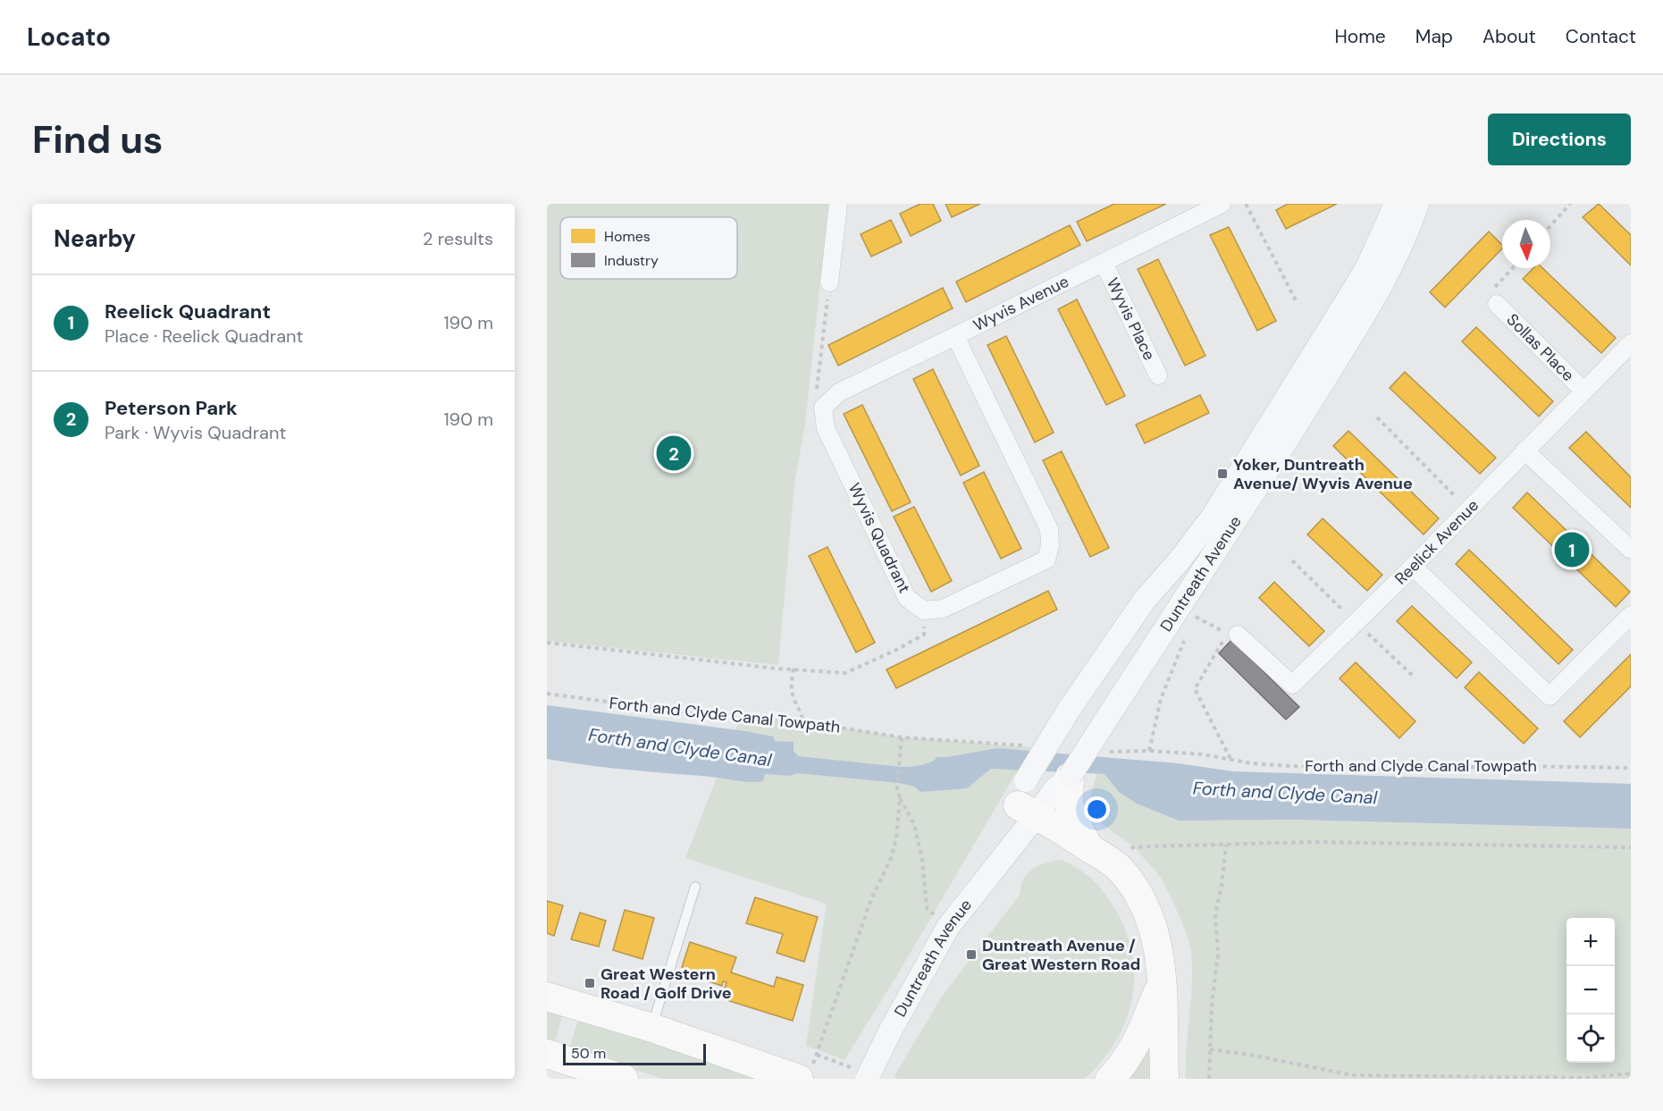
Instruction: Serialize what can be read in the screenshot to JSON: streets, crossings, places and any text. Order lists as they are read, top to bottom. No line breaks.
{"streets":{"street":["Wyvis Avenue","Wyvis Place","Sollas Place","Wyvis Quadrant","Reelick Avenue","Duntreath Avenue"],"path":["Forth and Clyde Canal Towpath"]},"crossings":[["Wyvis Avenue","Wyvis Place"],["Wyvis Avenue","Wyvis Quadrant"],["Sollas Place","Reelick Avenue"]],"water":["Forth and Clyde Canal"],"places":{"transit":["Yoker, Duntreath Avenue/ Wyvis Avenue","Duntreath Avenue / Great Western Road","Great Western Road / Golf Drive"]},"legend":["Homes","Industry"],"scale_bar":"50 m","north":"bottom","page":{"header":"Locato","nav":["Home","Map","About","Contact"],"buttons":"Directions","title":"Find us","heading":["Nearby","2 results"],"list":[{"mark":"1","name":"Reelick Quadrant","note":"Place · Reelick Quadrant","value":"190 m"},{"mark":"2","name":"Peterson Park","note":"Park · Wyvis Quadrant","value":"190 m"}],"pins":["2","1"],"map_buttons":["+","−"],"scale":"50 m"}}
